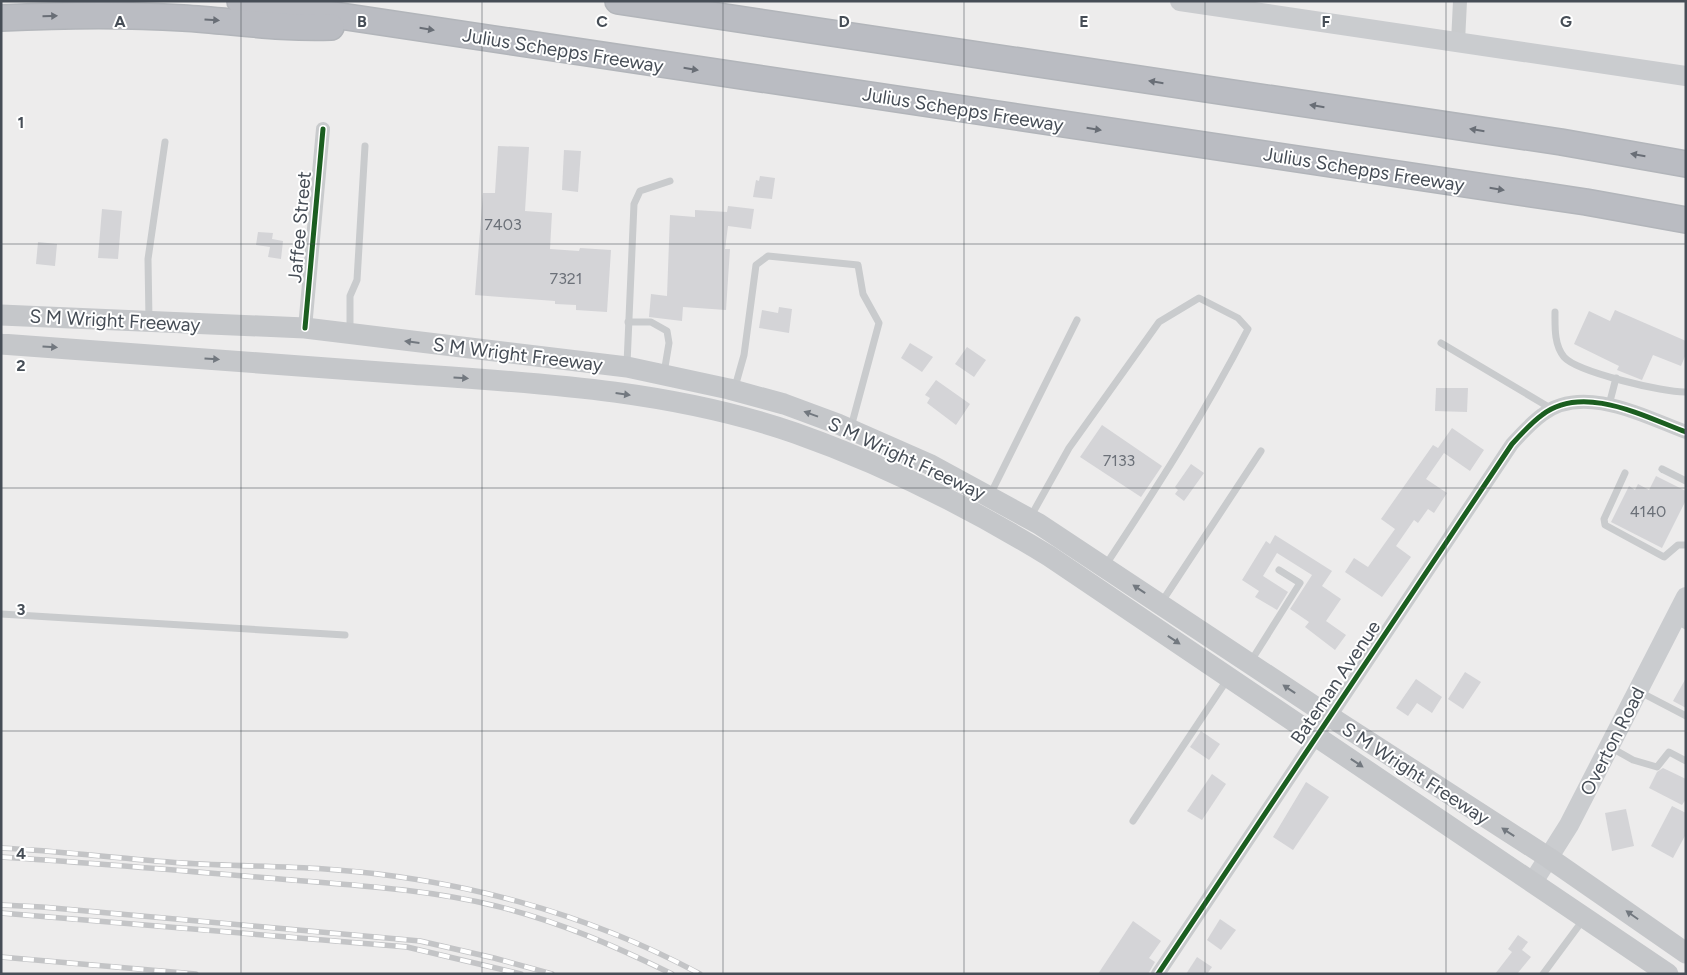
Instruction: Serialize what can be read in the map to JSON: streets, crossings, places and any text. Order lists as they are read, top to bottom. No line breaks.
{"streets":{"highway":["Julius Schepps Freeway"],"main road":["S M Wright Freeway","Overton Road"],"street":["Jaffee Street","Bateman Avenue"]},"crossings":[["Jaffee Street","S M Wright Freeway"],["S M Wright Freeway","Bateman Avenue"],["S M Wright Freeway","Overton Road"]],"house_numbers":["7403","7321","7133","4140"],"grid":{"columns":["A","B","C","D","E","F","G"],"rows":["1","2","3","4"]}}
